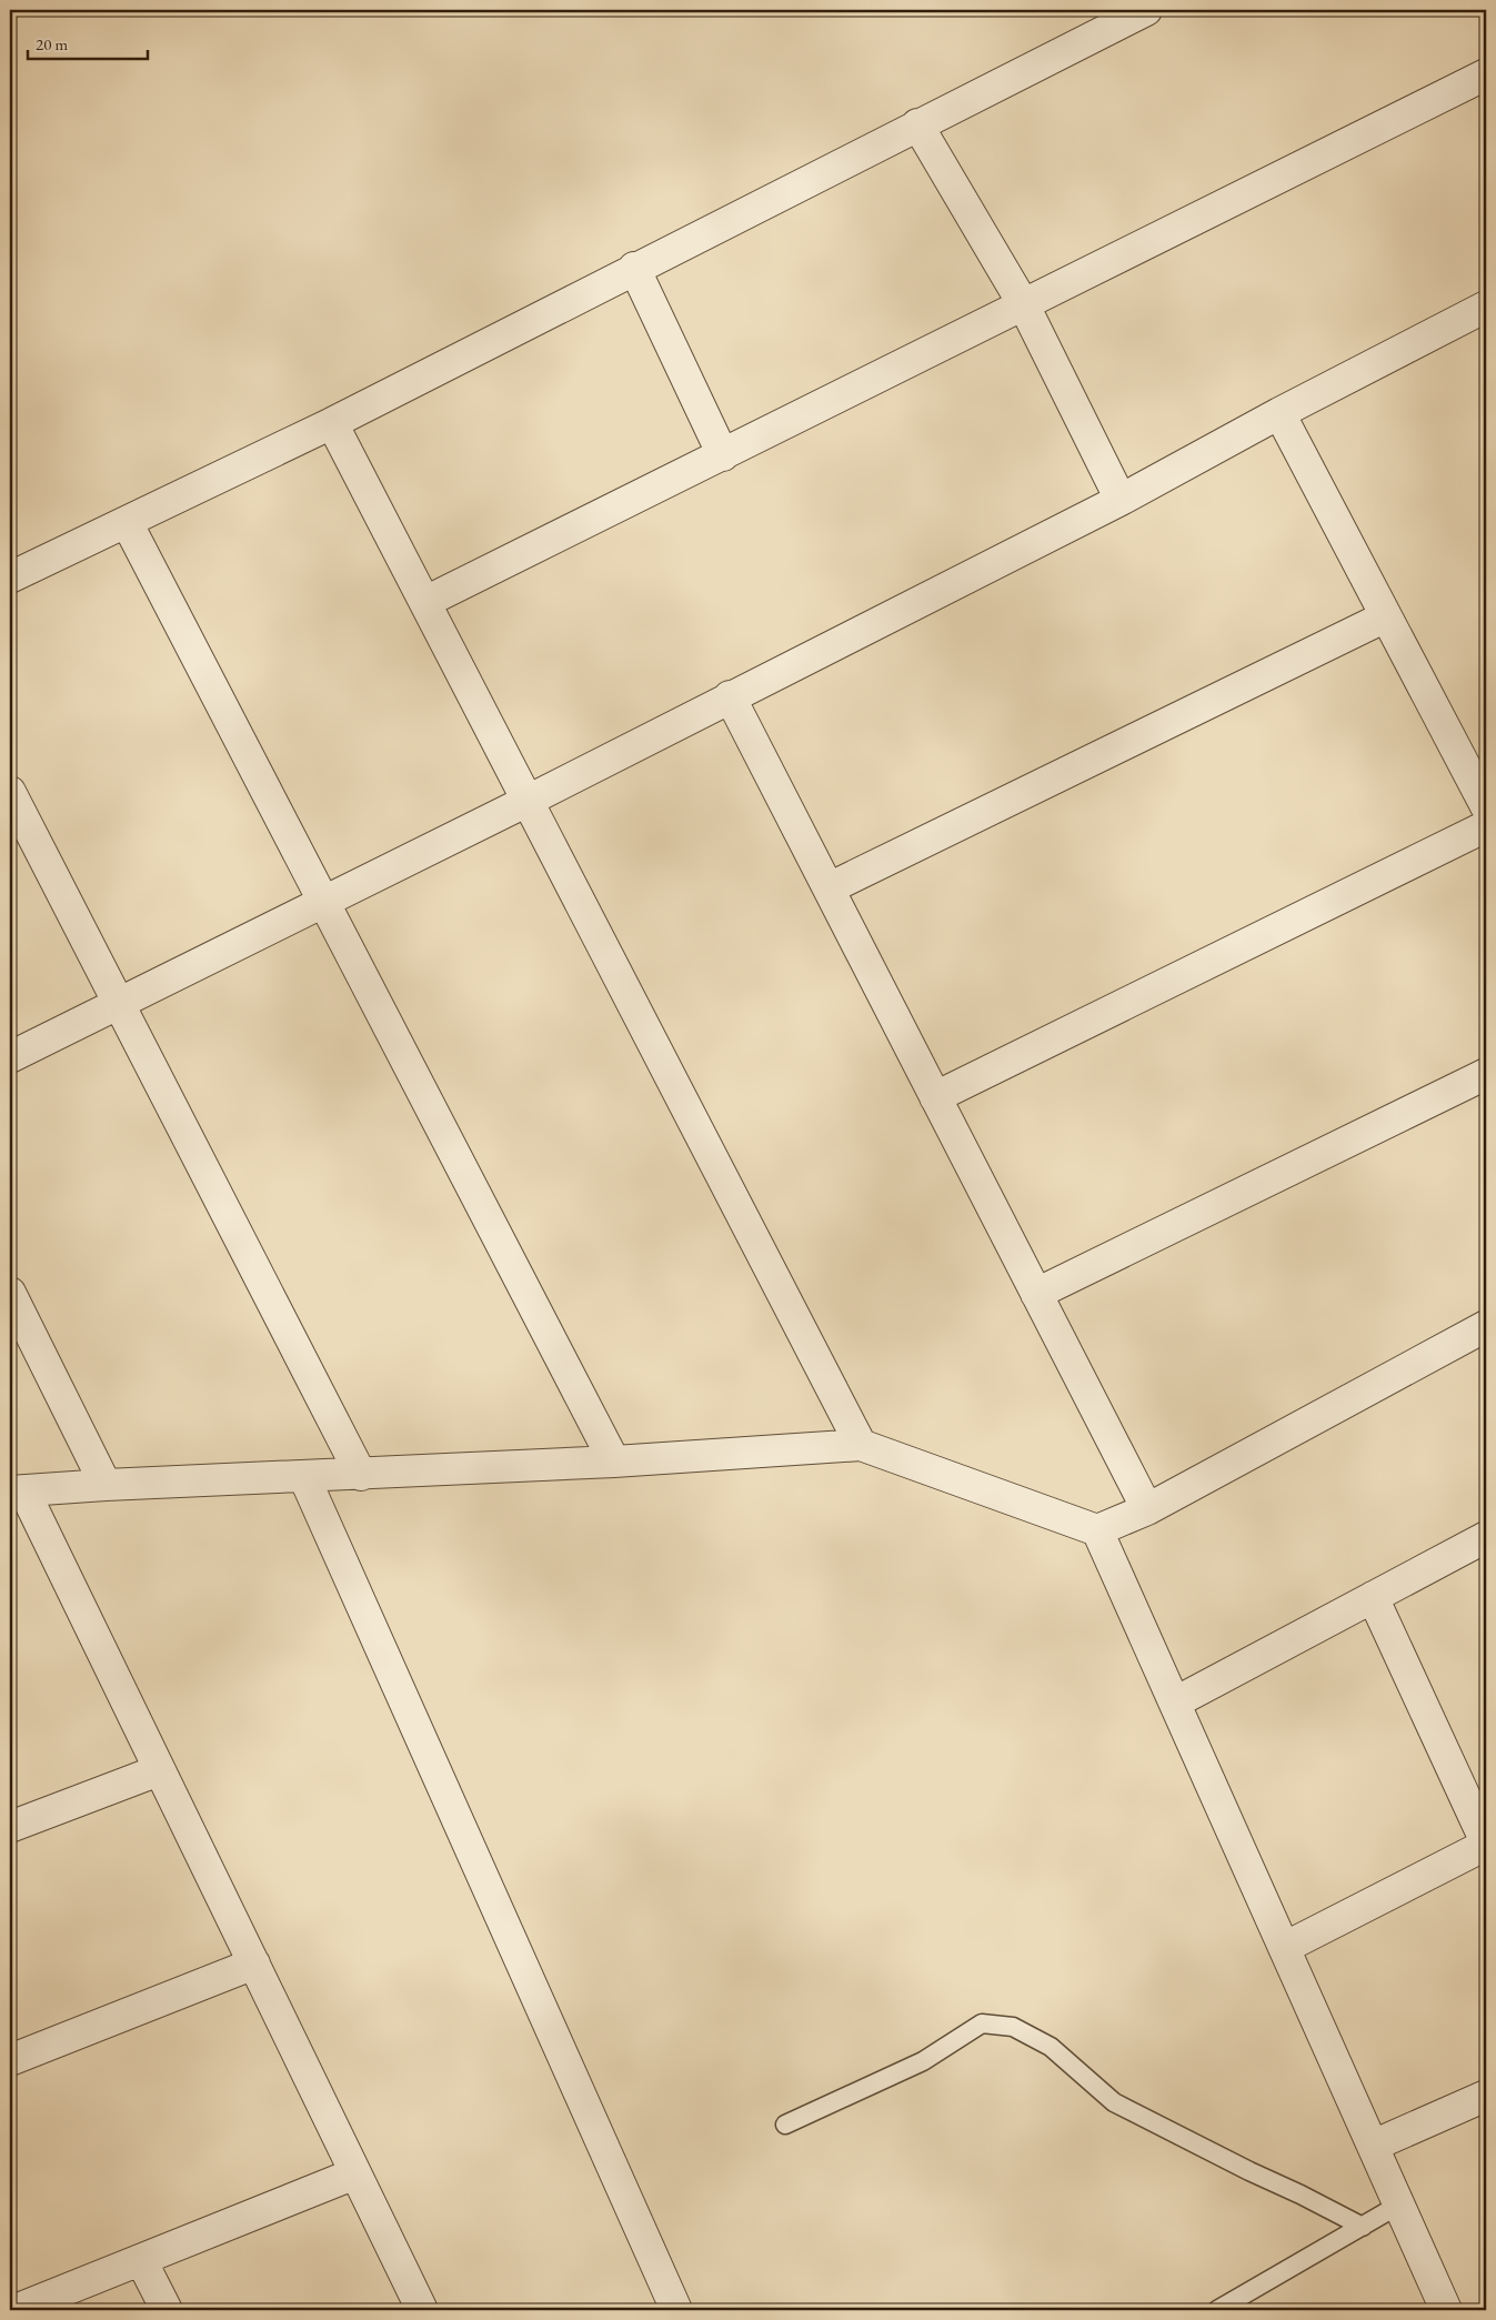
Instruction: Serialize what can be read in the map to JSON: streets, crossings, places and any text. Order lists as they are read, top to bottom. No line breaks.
{"scale_bar":"20 m"}
